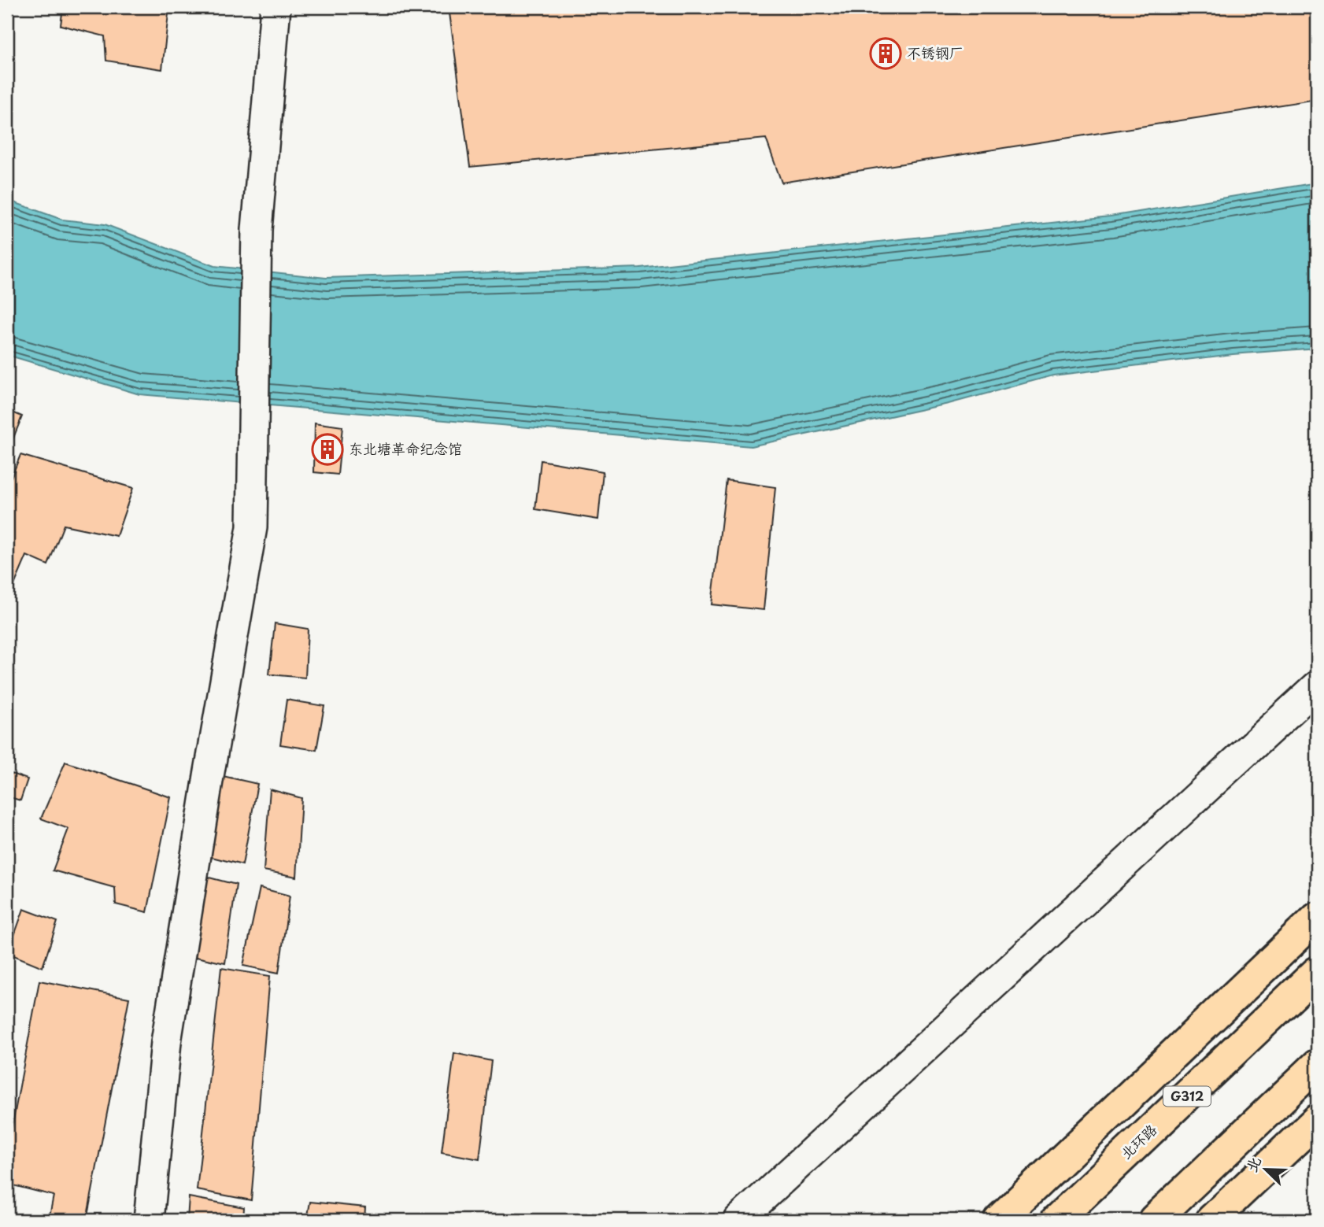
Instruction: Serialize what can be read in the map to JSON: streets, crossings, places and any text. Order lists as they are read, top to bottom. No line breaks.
{"streets":{"highway":["G312","北环路"]},"places":{"building":["不锈钢厂","东北塘革命纪念馆"]},"north":"top left"}
